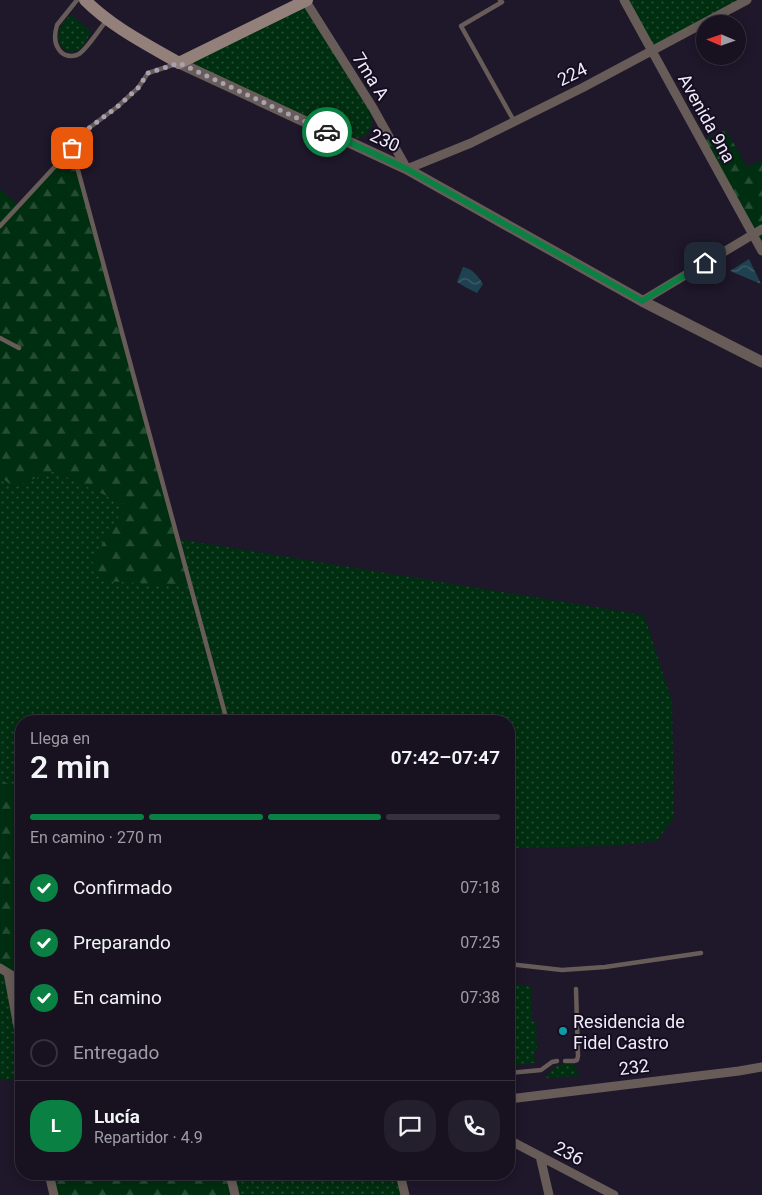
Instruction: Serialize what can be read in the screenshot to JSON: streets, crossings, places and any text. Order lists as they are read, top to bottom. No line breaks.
{"streets":{"street":["224","7ma A","Avenida 9na","230","232","236"]},"crossings":[["224","7ma A"],["224","Avenida 9na"],["224","230"],["7ma A","230"]],"places":["Residencia de Fidel Castro"],"north":"left","page":{"heading":["2 min","Llega en","07:42–07:47"],"panel":["Lucía","Repartidor · 4.9"],"bar":"En camino · 270 m","list":[["Confirmado","07:18"],["Preparando","07:25"],["En camino","07:38"],"Entregado"],"round":"L"}}
